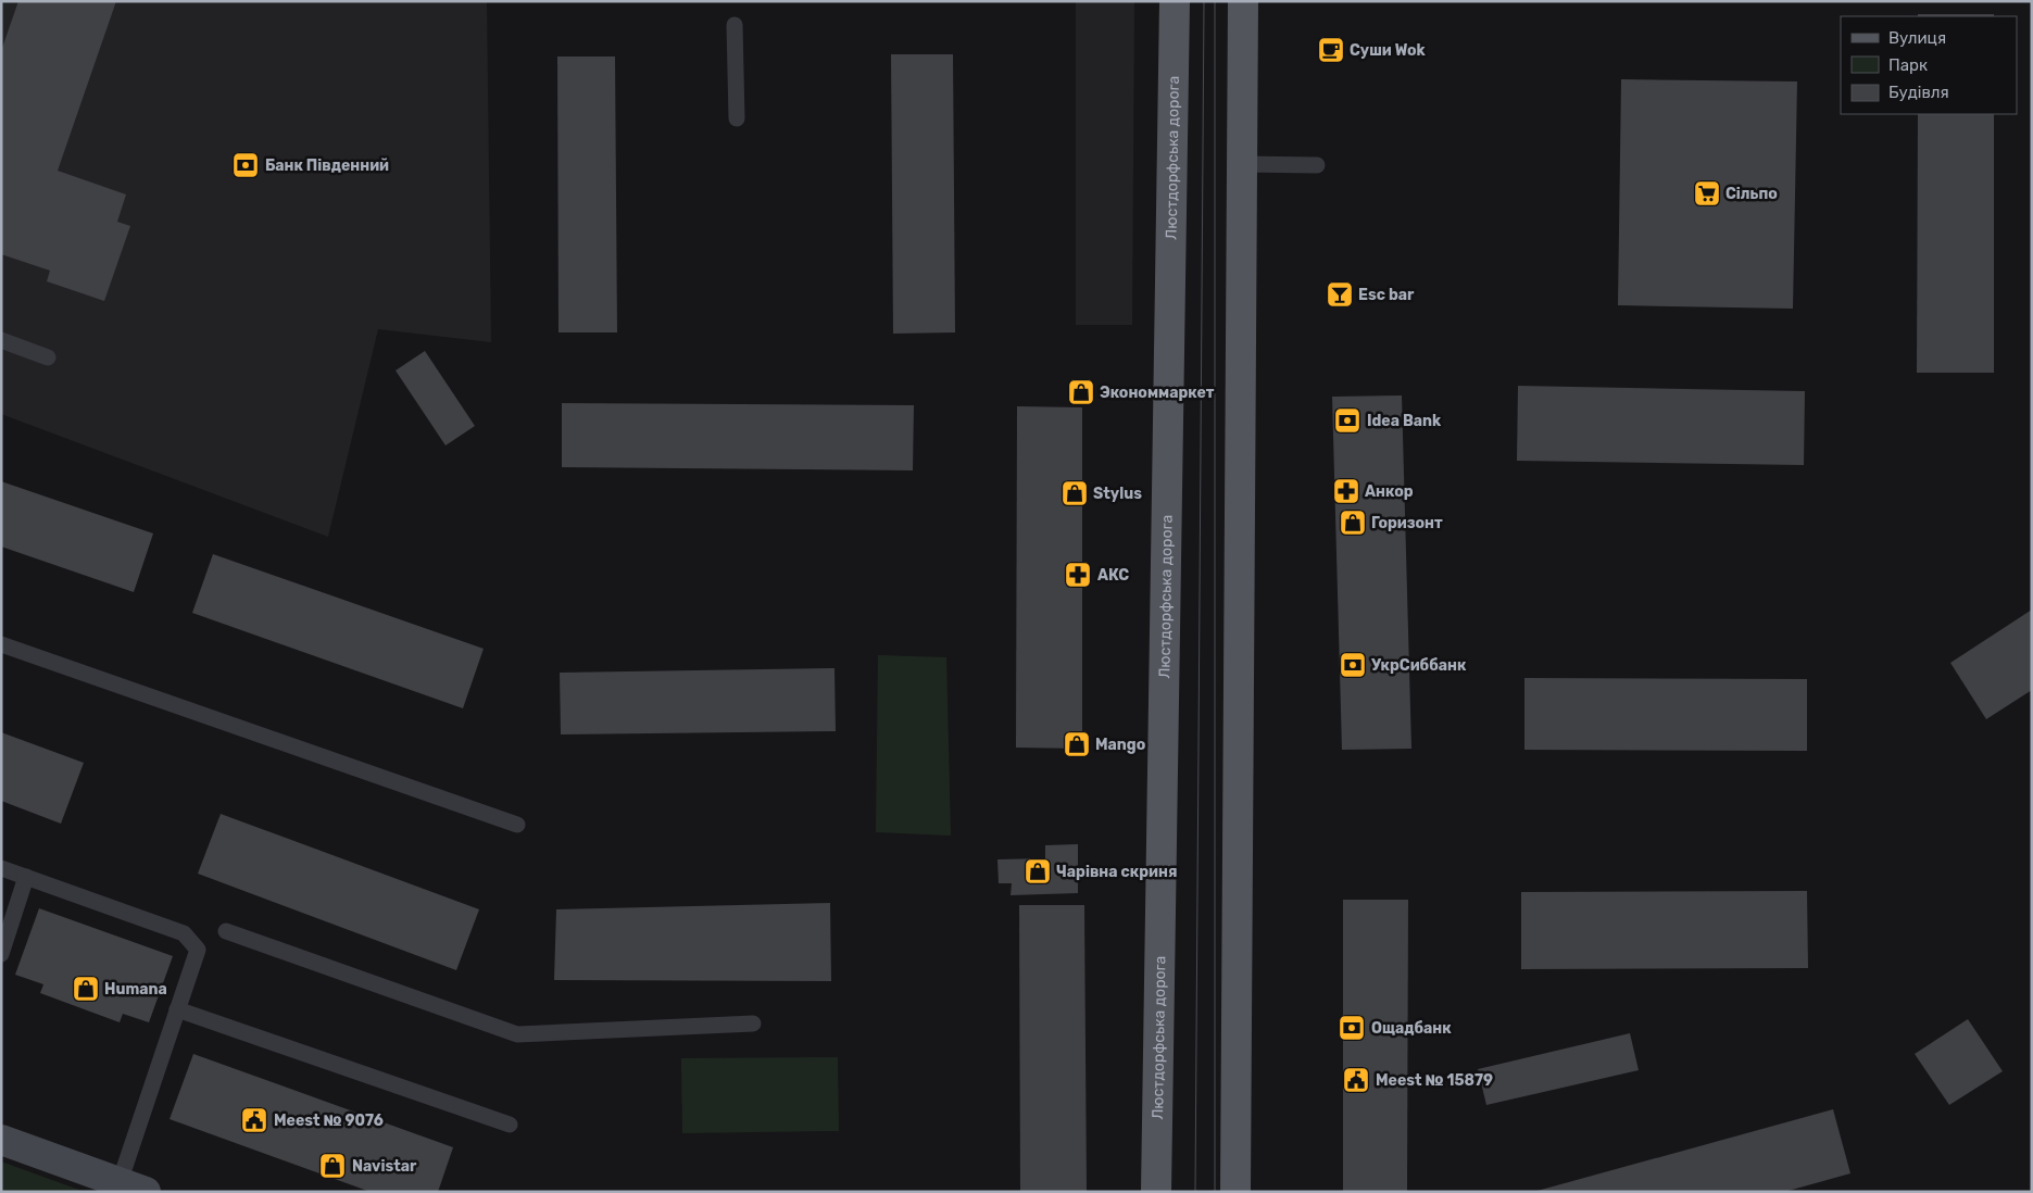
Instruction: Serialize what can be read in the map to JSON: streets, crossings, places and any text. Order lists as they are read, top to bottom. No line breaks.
{"streets":{"main road":["Люстдорфська дорога"]},"places":{"cafe":["Суши Wok"],"bank":["Банк Південний","Idea Bank","УкрСиббанк","Ощадбанк"],"supermarket":["Сільпо"],"bar":["Esc bar"],"shop":["Экономмаркет","Stylus","Горизонт","Mango","Чарівна скриня","Humana","Navistar"],"pharmacy":["Анкор","АКС"],"public building":["Meest № 15879","Meest № 9076"]},"legend":["Вулиця","Парк","Будівля"]}
